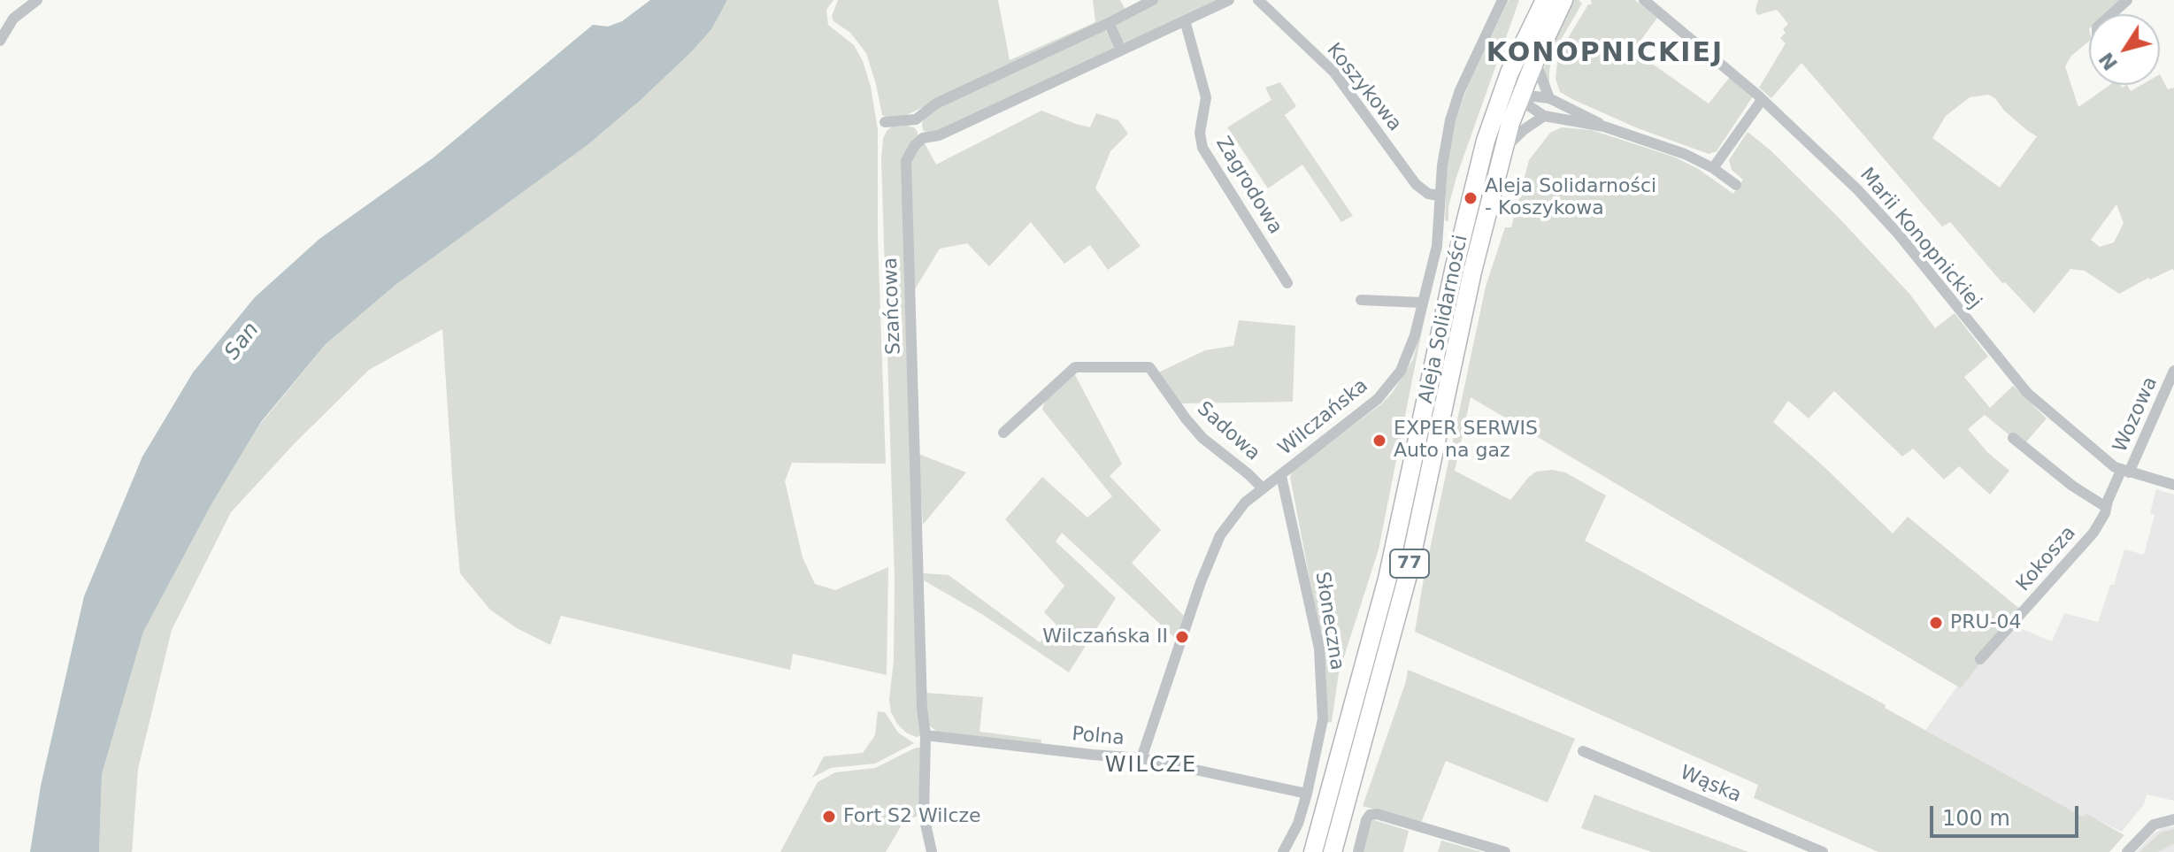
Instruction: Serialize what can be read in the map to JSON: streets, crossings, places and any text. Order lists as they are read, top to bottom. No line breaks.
{"streets":{"highway":["Aleja Solidarności","77"],"street":["Koszykowa","Zagrodowa","Marii Konopnickiej","Szańcowa","Wozowa","WiIczańska","Sadowa","Kokosza","Słoneczna","Polna","Wąska"]},"crossings":[["Koszykowa","WiIczańska"],["Marii Konopnickiej","Wozowa"],["Marii Konopnickiej","Kokosza"],["Szańcowa","Polna"],["Wozowa","Kokosza"],["WiIczańska","Sadowa"],["WiIczańska","Słoneczna"],["WiIczańska","Polna"],["Słoneczna","Polna"]],"districts":["KONOPNICKIEJ","WILCZE"],"water":["San"],"places":["Aleja Solidarności - Koszykowa","EXPER SERWIS Auto na gaz","PRU-04","Wilczańska II","Fort S2 Wilcze"],"scale_bar":"100 m","north":"bottom left"}
